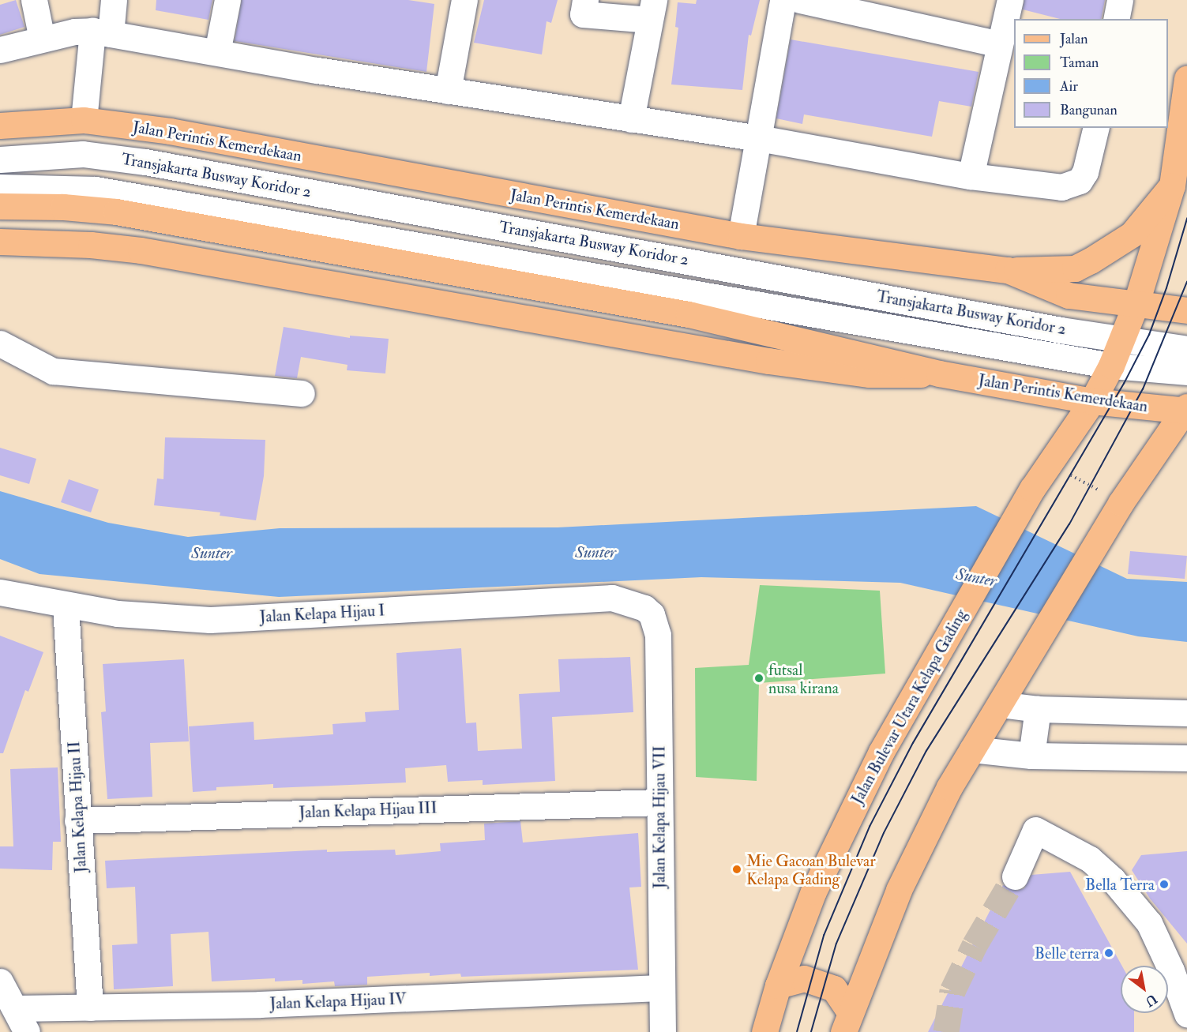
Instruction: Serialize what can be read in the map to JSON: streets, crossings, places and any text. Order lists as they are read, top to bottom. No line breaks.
{"streets":{"main road":["Jalan Perintis Kemerdekaan","Jalan Bulevar Utara Kelapa Gading"],"street":["Transjakarta Busway Koridor 2","Jalan Kelapa Hijau I","Jalan Kelapa Hijau II","Jalan Kelapa Hijau III","Jalan Kelapa Hijau VII","Jalan Kelapa Hijau IV"]},"crossings":[["Jalan Perintis Kemerdekaan","Jalan Bulevar Utara Kelapa Gading"],["Transjakarta Busway Koridor 2","Jalan Bulevar Utara Kelapa Gading"],["Jalan Kelapa Hijau I","Jalan Kelapa Hijau II"],["Jalan Kelapa Hijau I","Jalan Kelapa Hijau VII"],["Jalan Kelapa Hijau II","Jalan Kelapa Hijau III"],["Jalan Kelapa Hijau II","Jalan Kelapa Hijau IV"],["Jalan Kelapa Hijau III","Jalan Kelapa Hijau VII"],["Jalan Kelapa Hijau VII","Jalan Kelapa Hijau IV"]],"water":["Sunter"],"places":["futsal nusa kirana","Mie Gacoan Bulevar Kelapa Gading","Bella Terra","Belle terra"],"legend":["Jalan","Taman","Air","Bangunan"],"north":"bottom right"}
